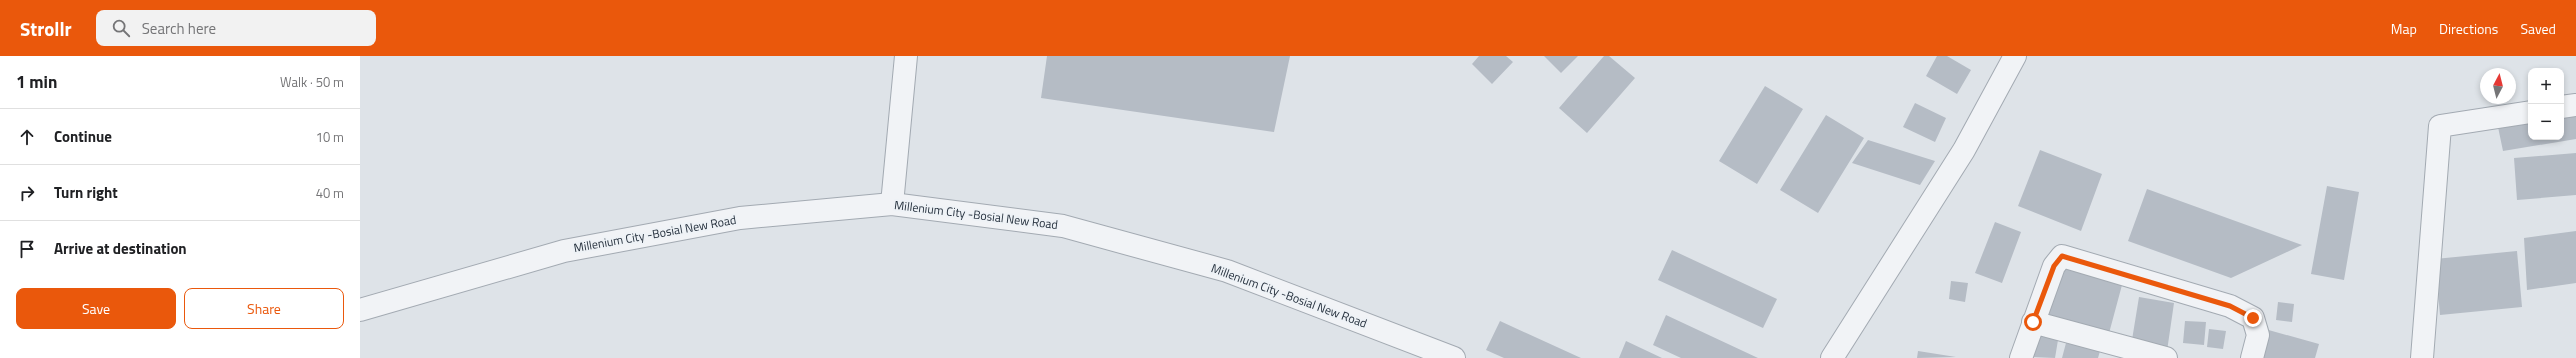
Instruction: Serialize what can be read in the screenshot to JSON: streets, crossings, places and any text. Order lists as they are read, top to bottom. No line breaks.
{"streets":{"street":["Millenium City -Bosial New Road"]},"north":"top","page":{"header":"Strollr","search":"Search here","nav":["Map","Directions","Saved"],"heading":["1 min","Walk · 50 m"],"map_buttons":["+","−"],"list":[["Continue","10 m"],["Turn right","40 m"],"Arrive at destination"],"buttons":["Save","Share"]}}
